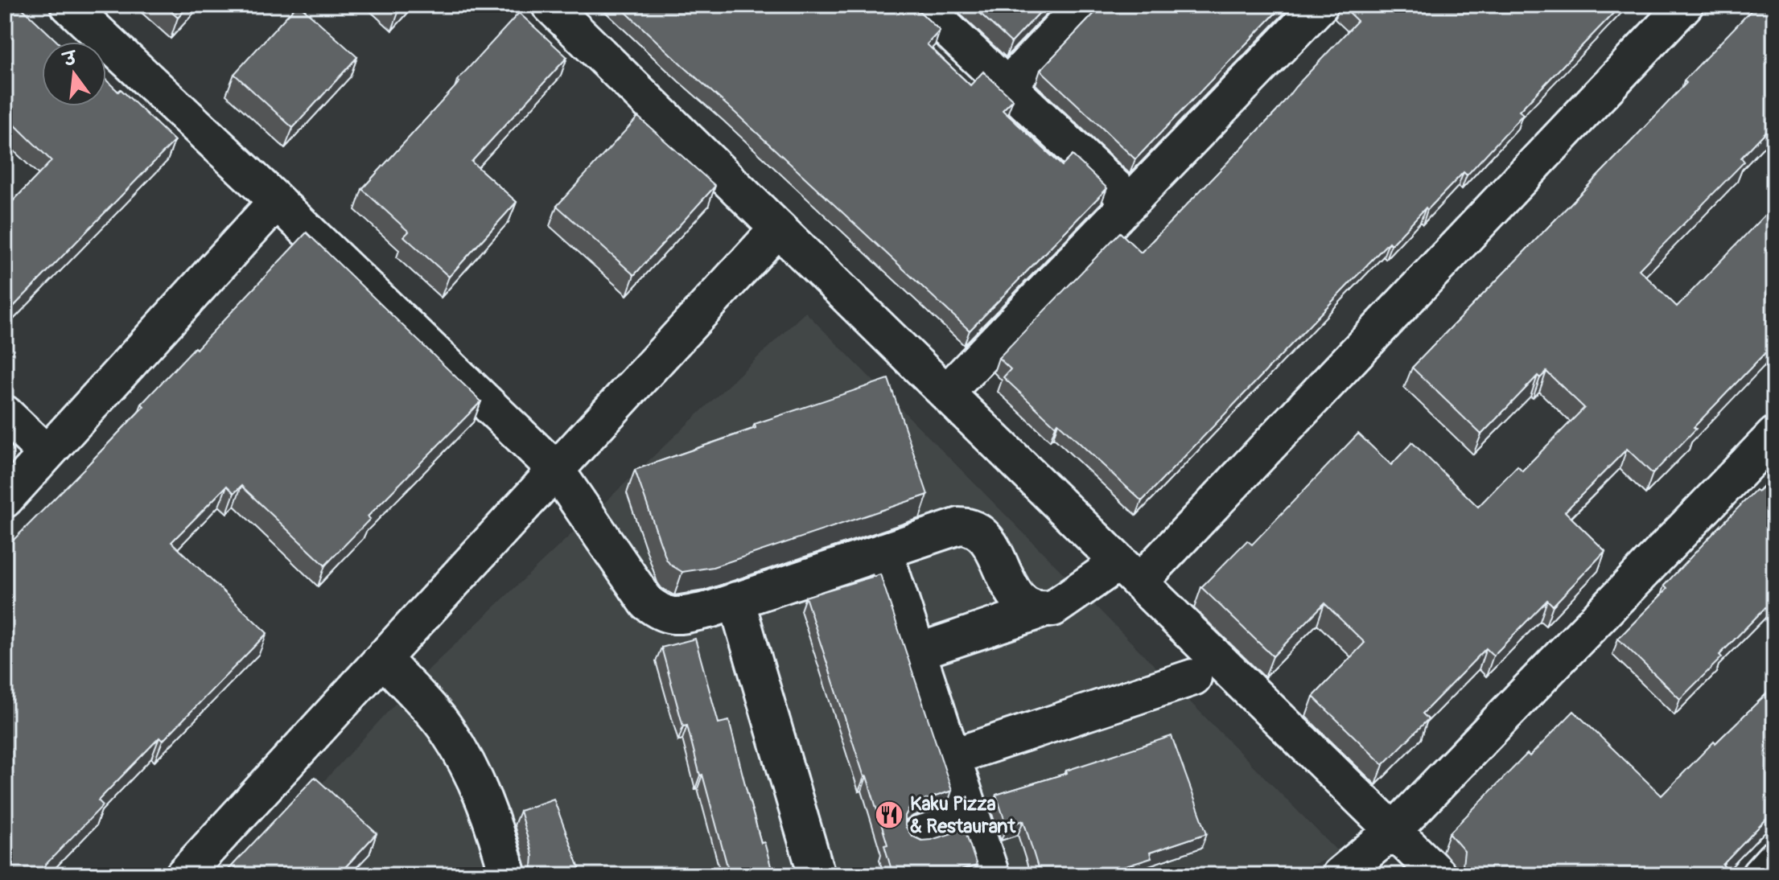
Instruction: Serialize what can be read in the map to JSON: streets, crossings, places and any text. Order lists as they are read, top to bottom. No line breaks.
{"places":{"restaurant":["Kaku Pizza & Restaurant"]},"north":"top"}
